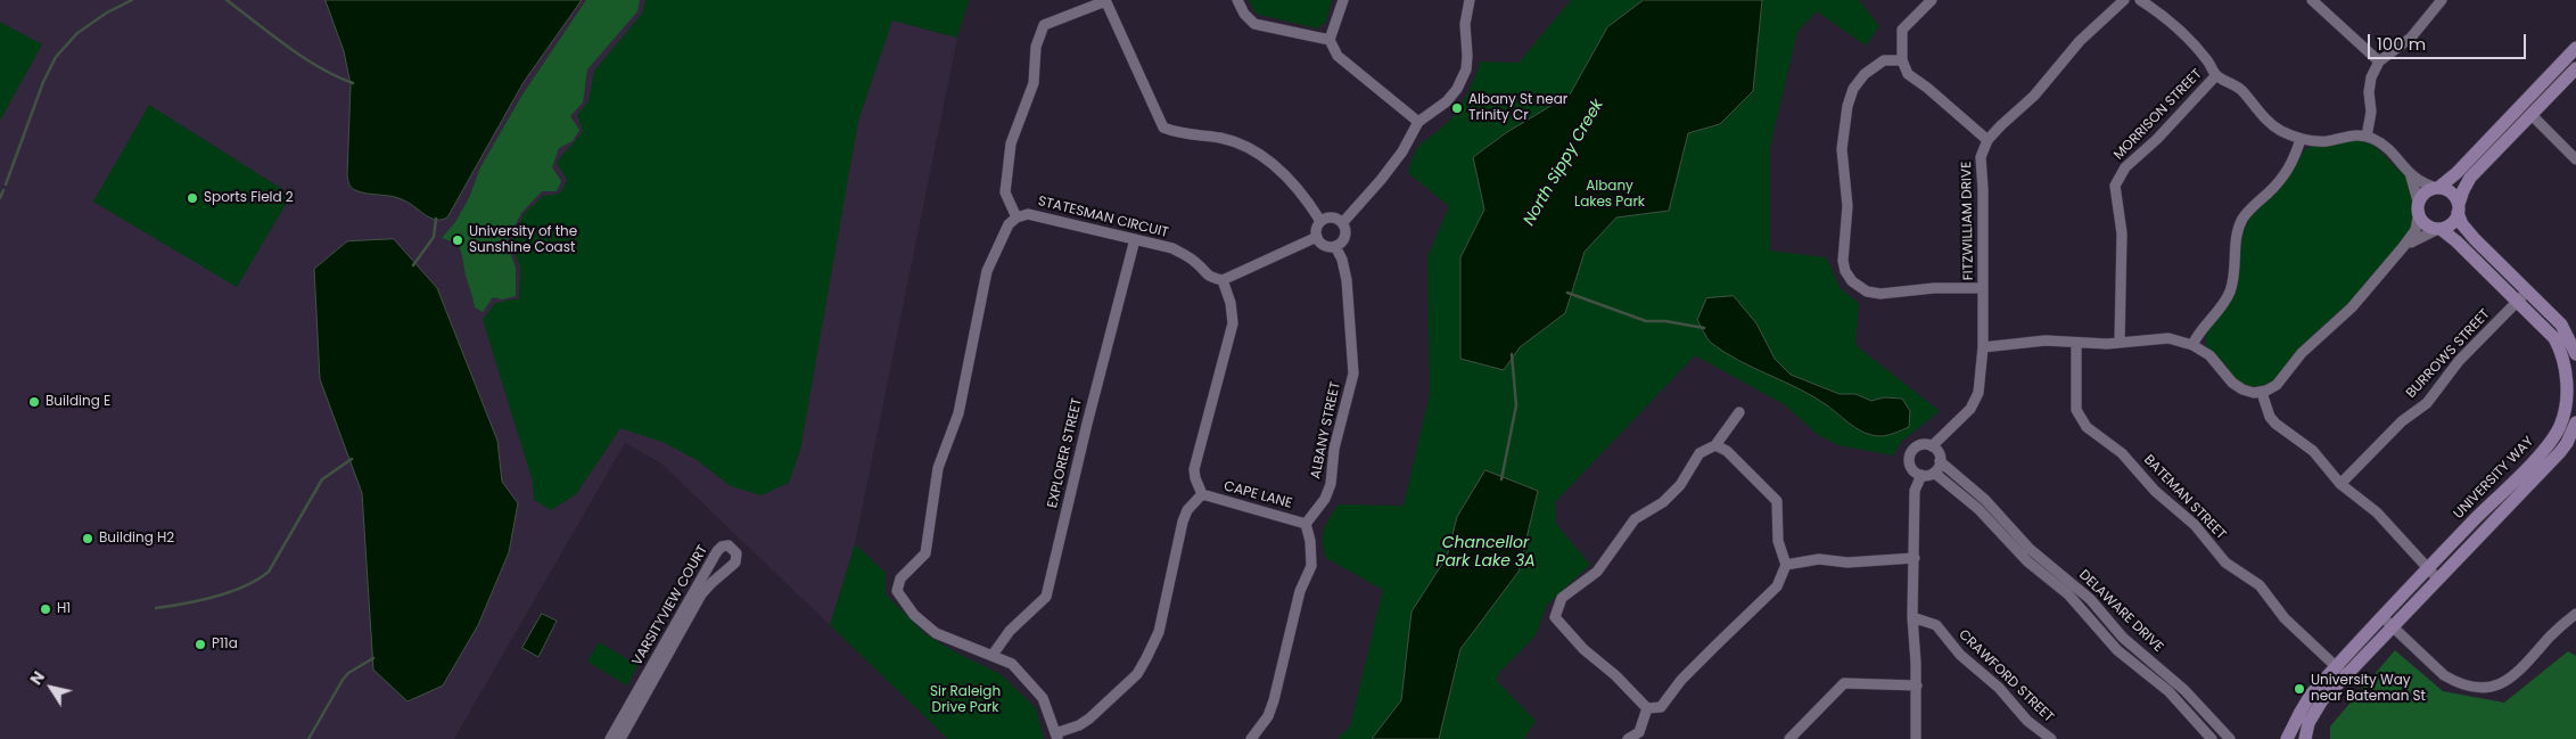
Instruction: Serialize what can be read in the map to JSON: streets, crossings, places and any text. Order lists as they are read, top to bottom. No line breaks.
{"streets":{"street":["MORRISON STREET","STATESMAN CIRCUIT","FITZWILLIAM DRIVE","BURROWS STREET","ALBANY STREET","EXPLORER STREET","UNIVERSITY WAY","CAPE LANE","BATEMAN STREET","VARSITYVIEW COURT","DELAWARE DRIVE","CRAWFORD STREET"]},"crossings":[["STATESMAN CIRCUIT","EXPLORER STREET"],["FITZWILLIAM DRIVE","DELAWARE DRIVE"],["BURROWS STREET","UNIVERSITY WAY"],["ALBANY STREET","CAPE LANE"],["UNIVERSITY WAY","BATEMAN STREET"]],"water":["North Sippy Creek","Chancellor Park Lake 3A"],"parks":["Albany Lakes Park","Sir Raleigh Drive Park"],"places":["Albany St near Trinity Cr","Sports Field 2","University of the Sunshine Coast","Building E","Building H2","H1","P11a","University Way near Bateman St"],"scale_bar":"100 m","north":"top left"}
